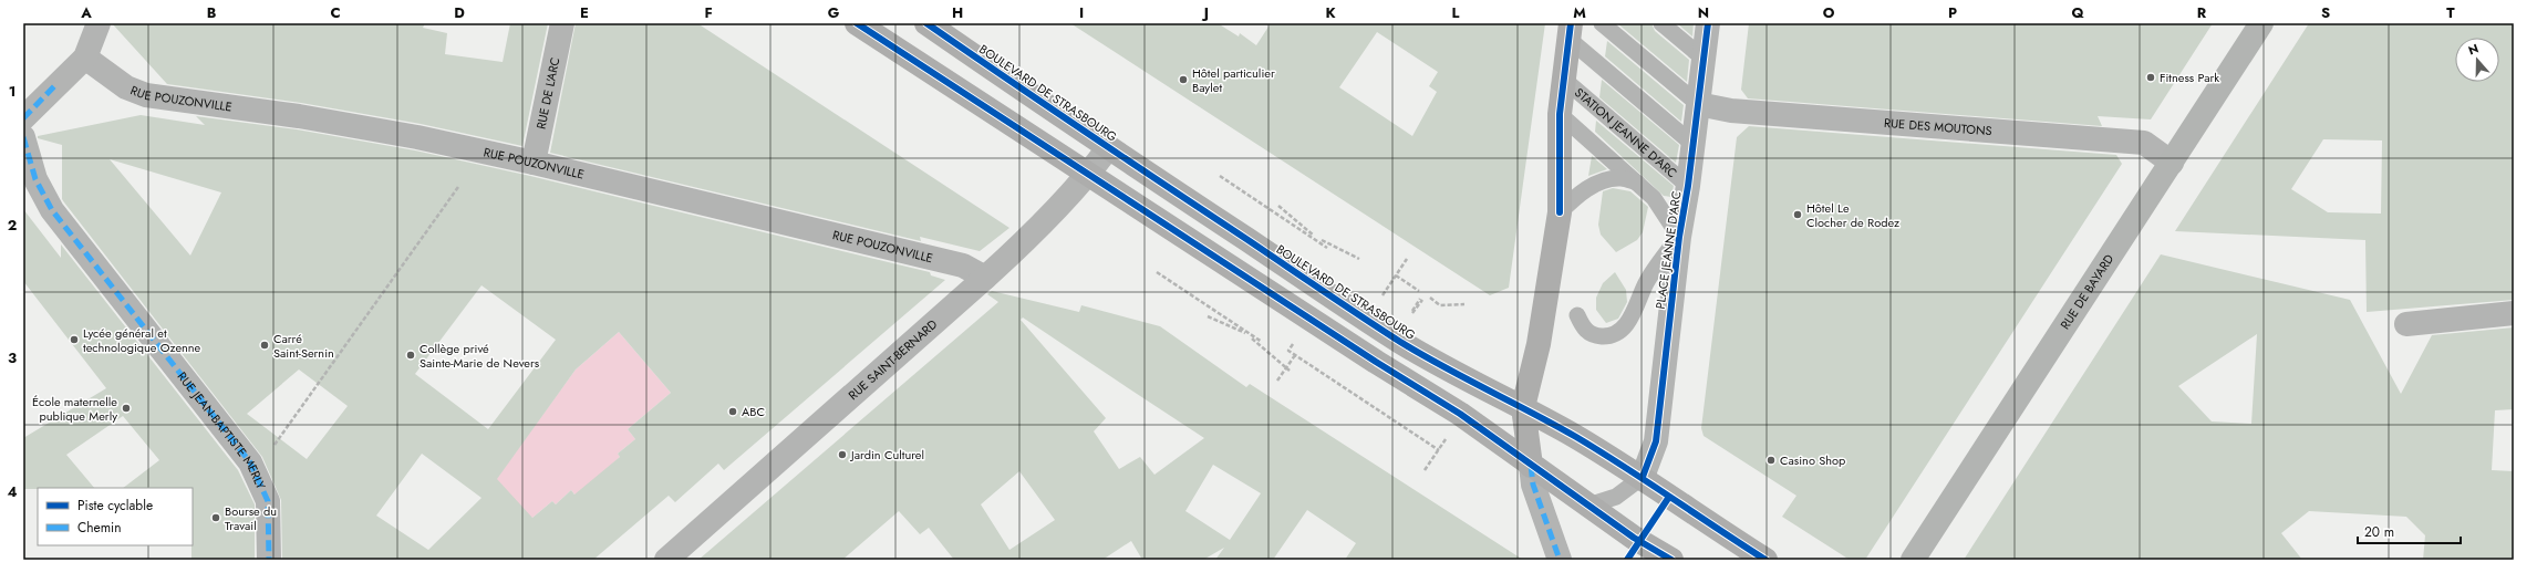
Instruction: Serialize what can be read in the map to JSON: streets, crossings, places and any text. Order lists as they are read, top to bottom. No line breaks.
{"streets":{"main road":["BOULEVARD DE STRASBOURG"],"street":["RUE DE L'ARC","RUE POUZONVILLE","RUE DES MOUTONS","PLACE JEANNE D'ARC","RUE DE BAYARD","RUE SAINT-BERNARD","RUE JEAN-BAPTISTE MERLY"],"lane":["STATION JEANNE D'ARC"]},"crossings":[["RUE DE L'ARC","RUE POUZONVILLE"],["BOULEVARD DE STRASBOURG","PLACE JEANNE D'ARC"],["BOULEVARD DE STRASBOURG","RUE SAINT-BERNARD"],["RUE POUZONVILLE","RUE SAINT-BERNARD"],["RUE DES MOUTONS","PLACE JEANNE D'ARC"],["RUE DES MOUTONS","RUE DE BAYARD"],["STATION JEANNE D'ARC","PLACE JEANNE D'ARC"]],"places":["Fitness Park","Hôtel particulier Baylet","Hôtel Le Clocher de Rodez","Lycée général et technologique Ozenne","Carré Saint-Sernin","Collège privé Sainte-Marie de Nevers","École maternelle publique Merly","ABC","Jardin Culturel","Casino Shop","Bourse du Travail"],"legend":["Piste cyclable","Chemin"],"scale_bar":"20 m","north":"top","grid":{"columns":["A","B","C","D","E","F","G","H","I","J","K","L","M","N","O","P","Q","R","S","T"],"rows":["1","2","3","4"]}}
